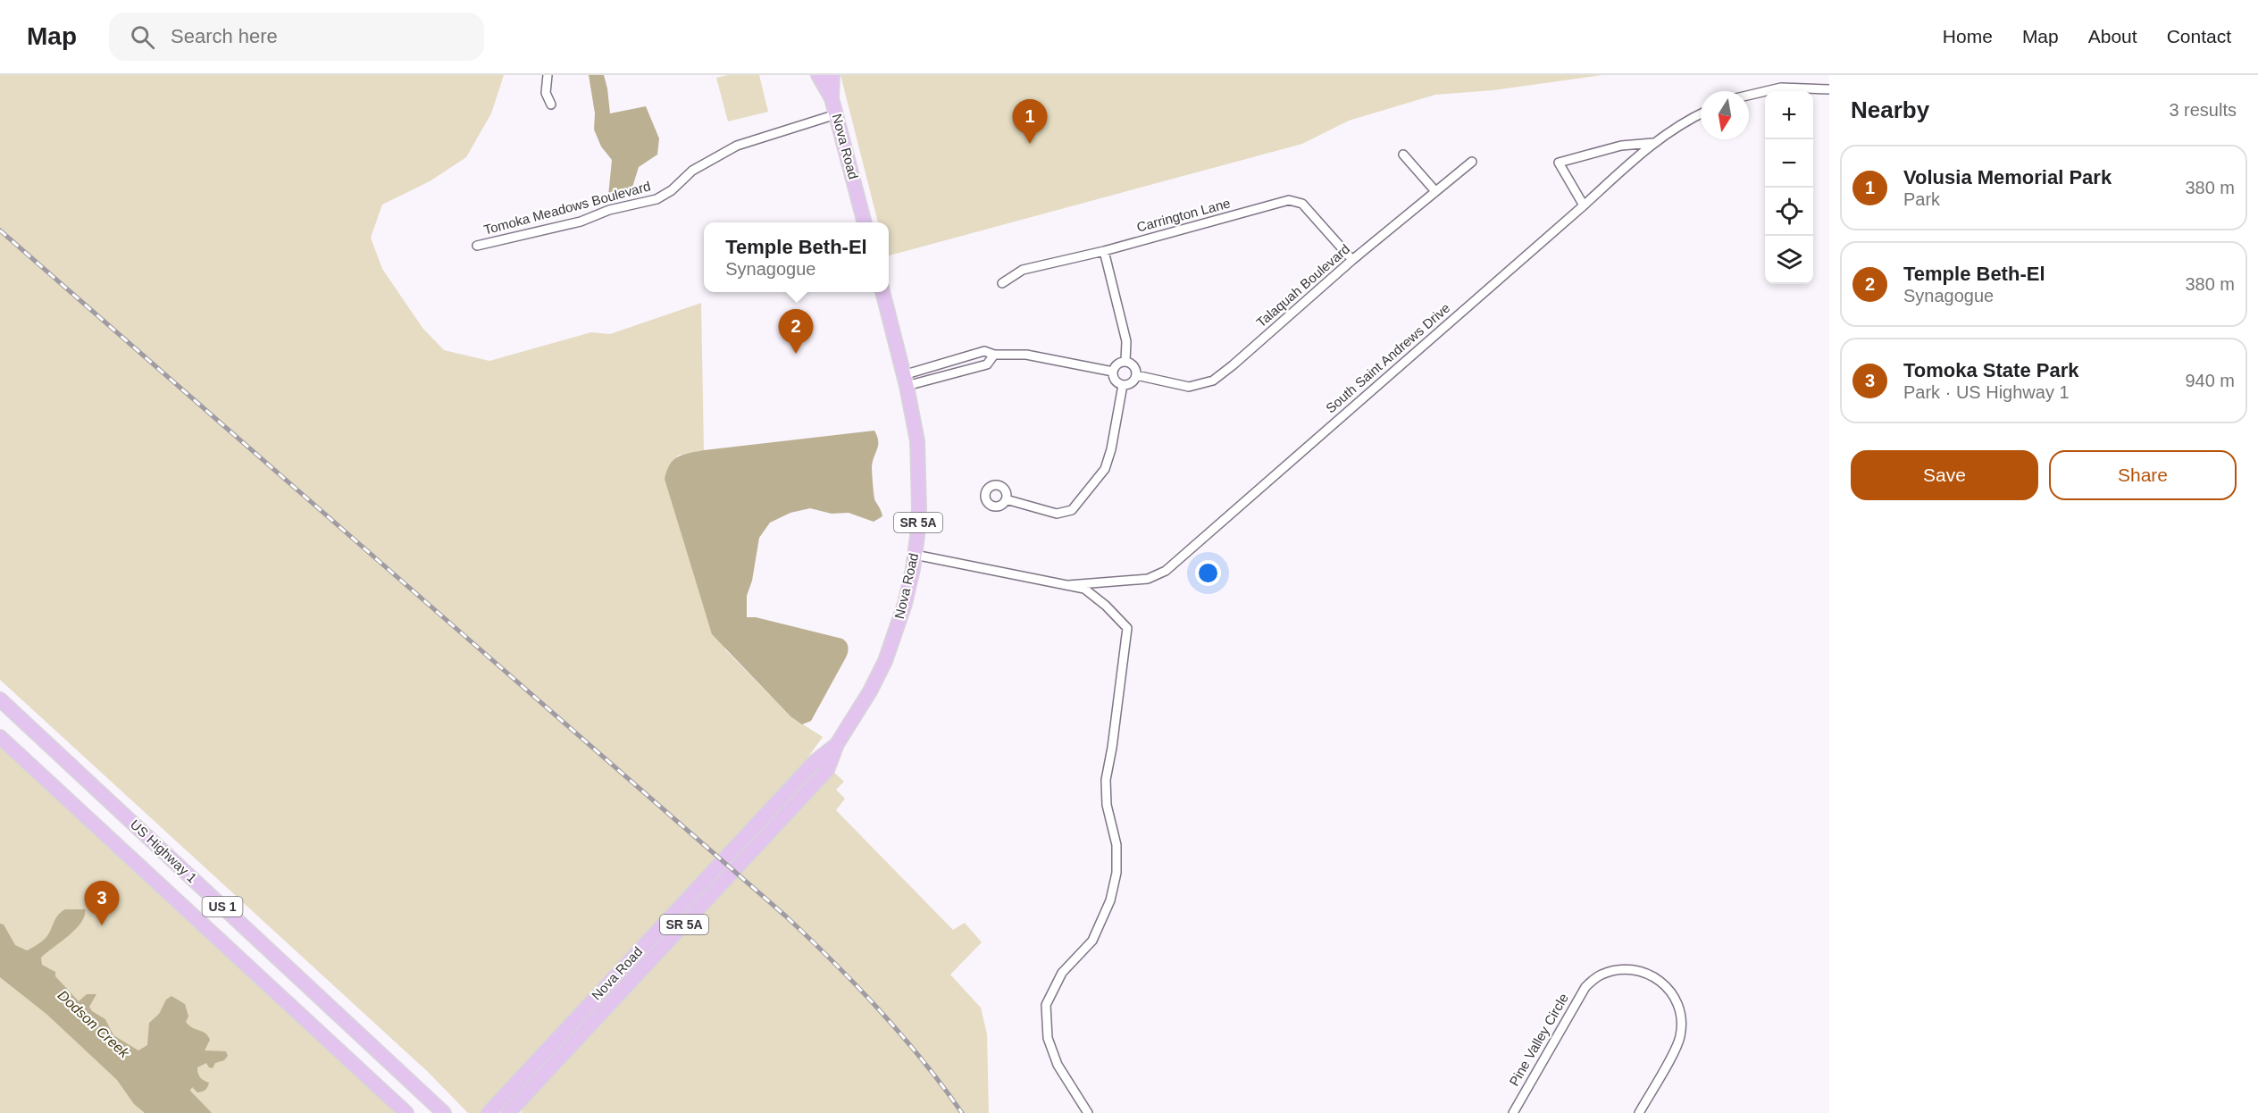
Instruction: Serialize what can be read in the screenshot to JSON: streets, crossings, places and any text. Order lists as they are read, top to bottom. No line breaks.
{"streets":{"main road":["Nova Road","SR 5A","US Highway 1","US 1"],"street":["Tomoka Meadows Boulevard","Carrington Lane","Talaquah Boulevard","South Saint Andrews Drive","Pine Valley Circle"]},"crossings":[["Nova Road","Tomoka Meadows Boulevard"],["Carrington Lane","Talaquah Boulevard"]],"water":["Dodson Creek"],"north":"bottom","page":{"header":"Map","search":"Search here","nav":["Home","Map","About","Contact"],"heading":["Nearby","3 results"],"map_buttons":["+","−"],"pins":["1","2","3"],"list":[{"mark":"1","name":"Volusia Memorial Park","note":"Park","value":"380 m"},{"mark":"2","name":"Temple Beth-El","note":"Synagogue","value":"380 m"},{"mark":"3","name":"Tomoka State Park","note":"Park · US Highway 1","value":"940 m"}],"popup":["Temple Beth-El","Synagogue"],"buttons":["Save","Share"]}}
